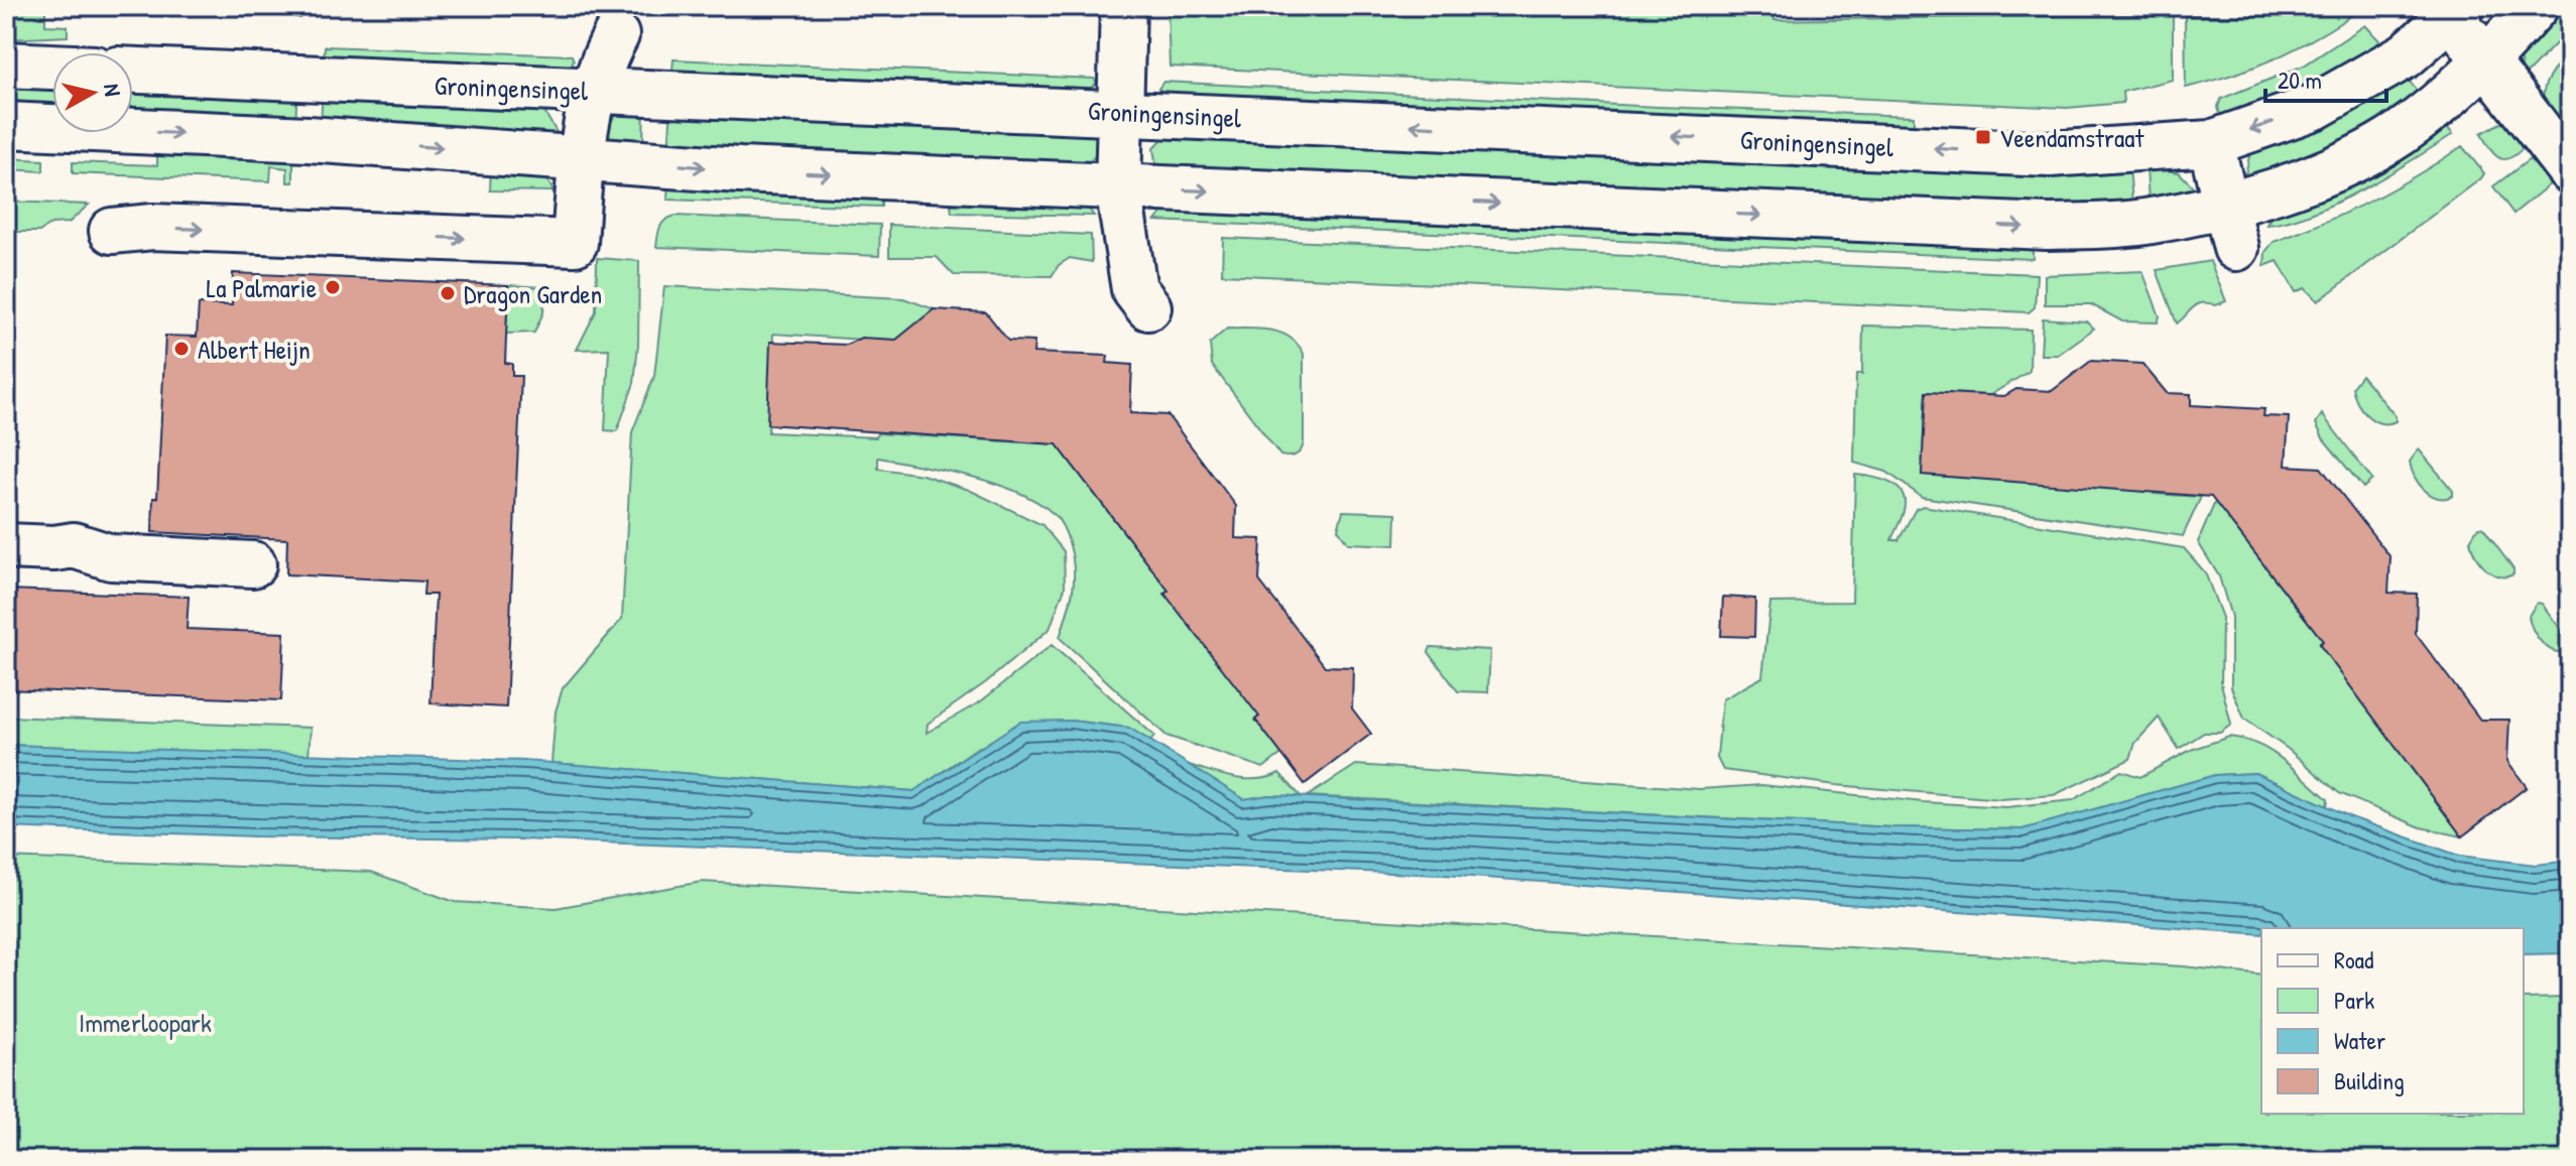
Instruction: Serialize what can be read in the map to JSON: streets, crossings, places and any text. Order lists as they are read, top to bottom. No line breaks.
{"streets":{"street":["Groningensingel"]},"parks":["Immerloopark"],"places":{"transit":["Veendamstraat"],"other":["La Palmarie","Dragon Garden","Albert Heijn"]},"legend":["Road","Park","Water","Building"],"scale_bar":"20 m","north":"right"}
